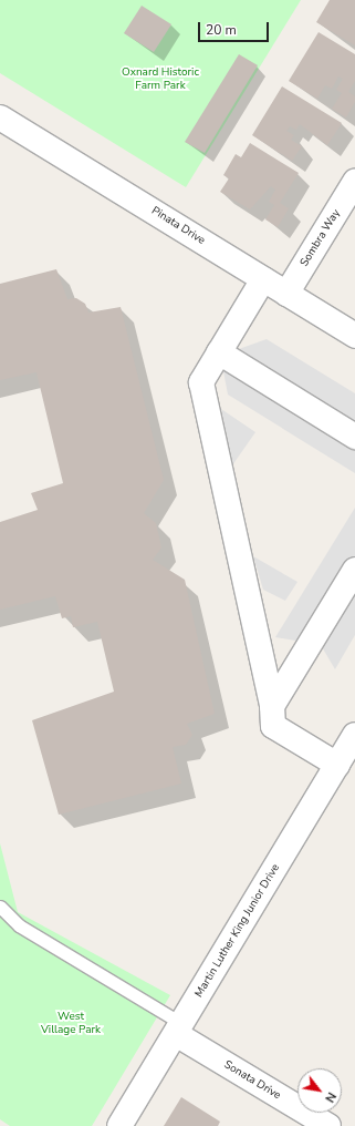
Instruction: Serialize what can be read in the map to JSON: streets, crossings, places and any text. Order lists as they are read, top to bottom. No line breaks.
{"streets":{"street":["Pinata Drive","Sombra Way","Martin Luther King Junior Drive","Sonata Drive"]},"crossings":[["Pinata Drive","Sombra Way"],["Martin Luther King Junior Drive","Sonata Drive"]],"parks":["Oxnard Historic Farm Park","West Village Park"],"scale_bar":"20 m","north":"bottom right"}
